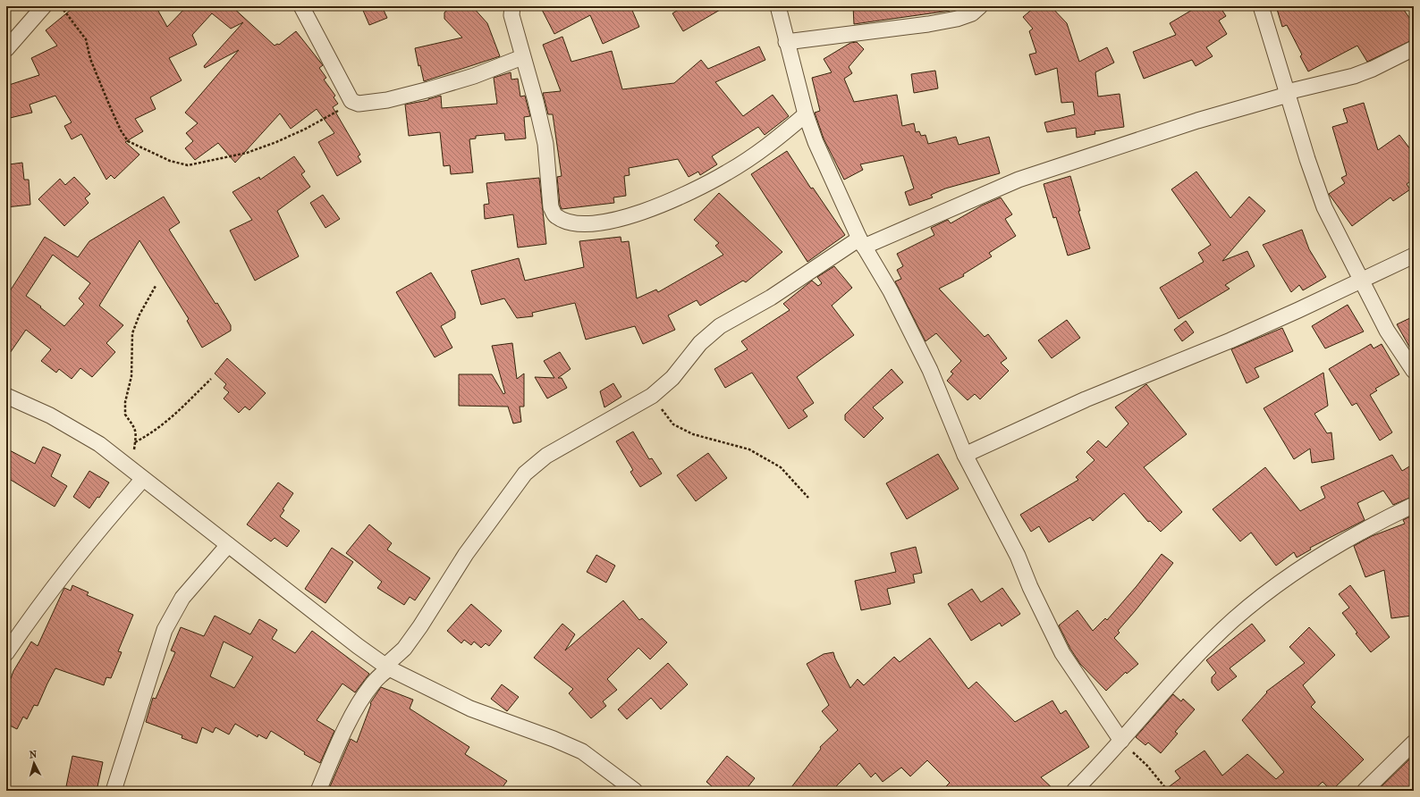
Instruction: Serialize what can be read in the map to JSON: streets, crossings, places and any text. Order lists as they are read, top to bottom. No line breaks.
{"north":"top"}
